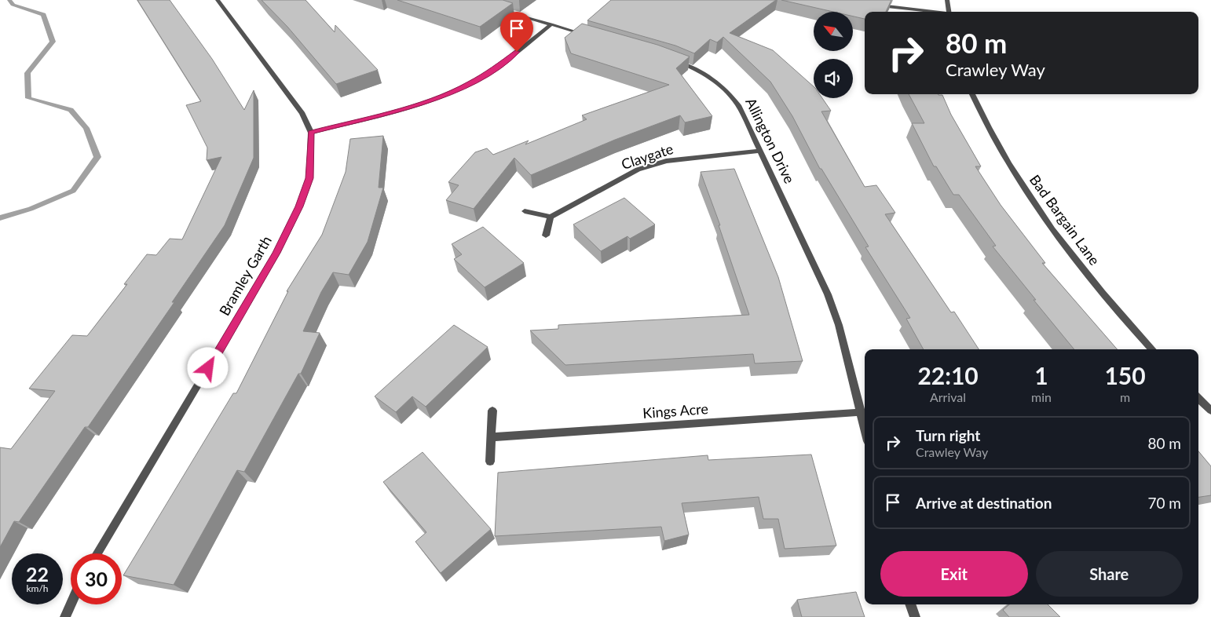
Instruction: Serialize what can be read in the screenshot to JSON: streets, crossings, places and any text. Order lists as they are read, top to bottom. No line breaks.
{"streets":{"street":["Allington Drive","Claygate","Bad Bargain Lane","Bramley Garth","Kings Acre"]},"crossings":[["Allington Drive","Claygate"],["Allington Drive","Kings Acre"]],"north":"top left","page":{"turn":["80 m","Crawley Way"],"eta":["22:10","Arrival","1","min","150","m"],"list":[{"name":"Turn right","note":"Crawley Way","value":"80 m"},{"name":"Arrive at destination","value":"70 m"}],"buttons":["Exit","Share"],"speed":"22 km/h","limit":"30"}}
